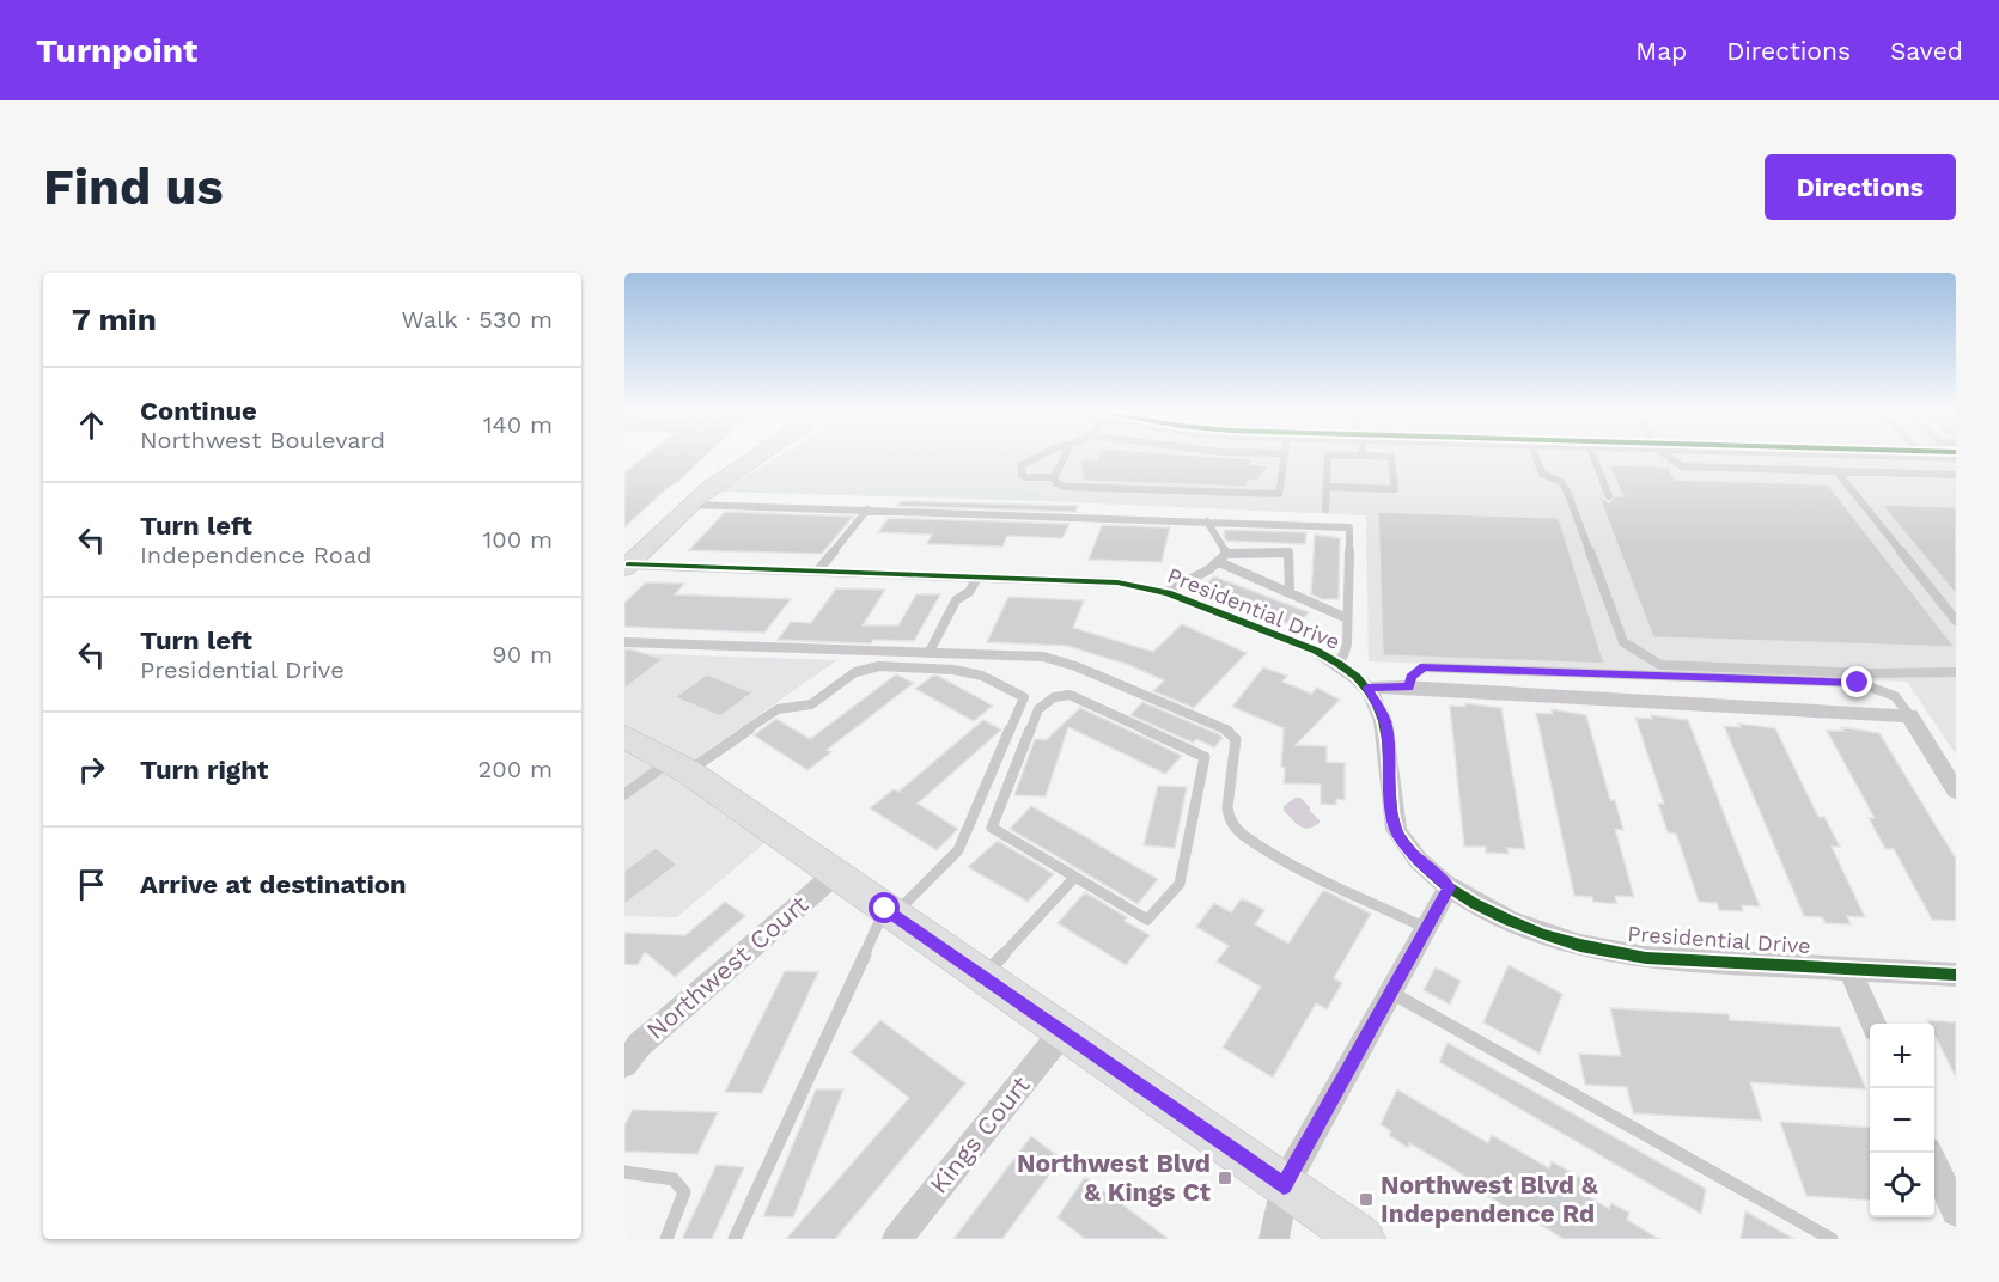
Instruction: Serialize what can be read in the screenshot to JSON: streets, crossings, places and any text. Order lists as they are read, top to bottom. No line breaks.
{"streets":{"street":["Presidential Drive","Northwest Court","Kings Court"]},"places":{"transit":["Northwest Blvd & Kings Ct","Northwest Blvd & Independence Rd"]},"page":{"header":"Turnpoint","nav":["Map","Directions","Saved"],"buttons":"Directions","title":"Find us","heading":["7 min","Walk · 530 m"],"list":[["Continue","Northwest Boulevard","140 m"],["Turn left","Independence Road","100 m"],["Turn left","Presidential Drive","90 m"],["Turn right","200 m"],"Arrive at destination"],"map_buttons":["+","−"]}}
